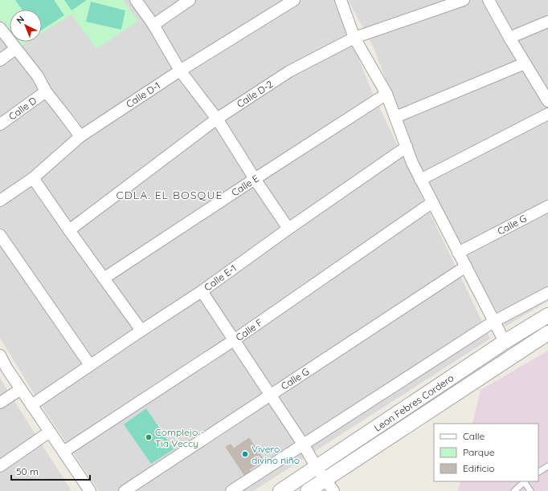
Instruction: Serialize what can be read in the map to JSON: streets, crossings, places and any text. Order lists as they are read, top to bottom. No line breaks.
{"streets":{"street":["Calle D-2","Calle D-1","Calle D","Calle E","Calle G","Calle E-1","Calle F","Leon Febres Cordero"]},"districts":["CDLA. EL BOSQUE"],"places":["Complejo - Tia Veccy","Vivero divino niño"],"legend":["Calle","Parque","Edificio"],"scale_bar":"50 m","north":"top left"}
